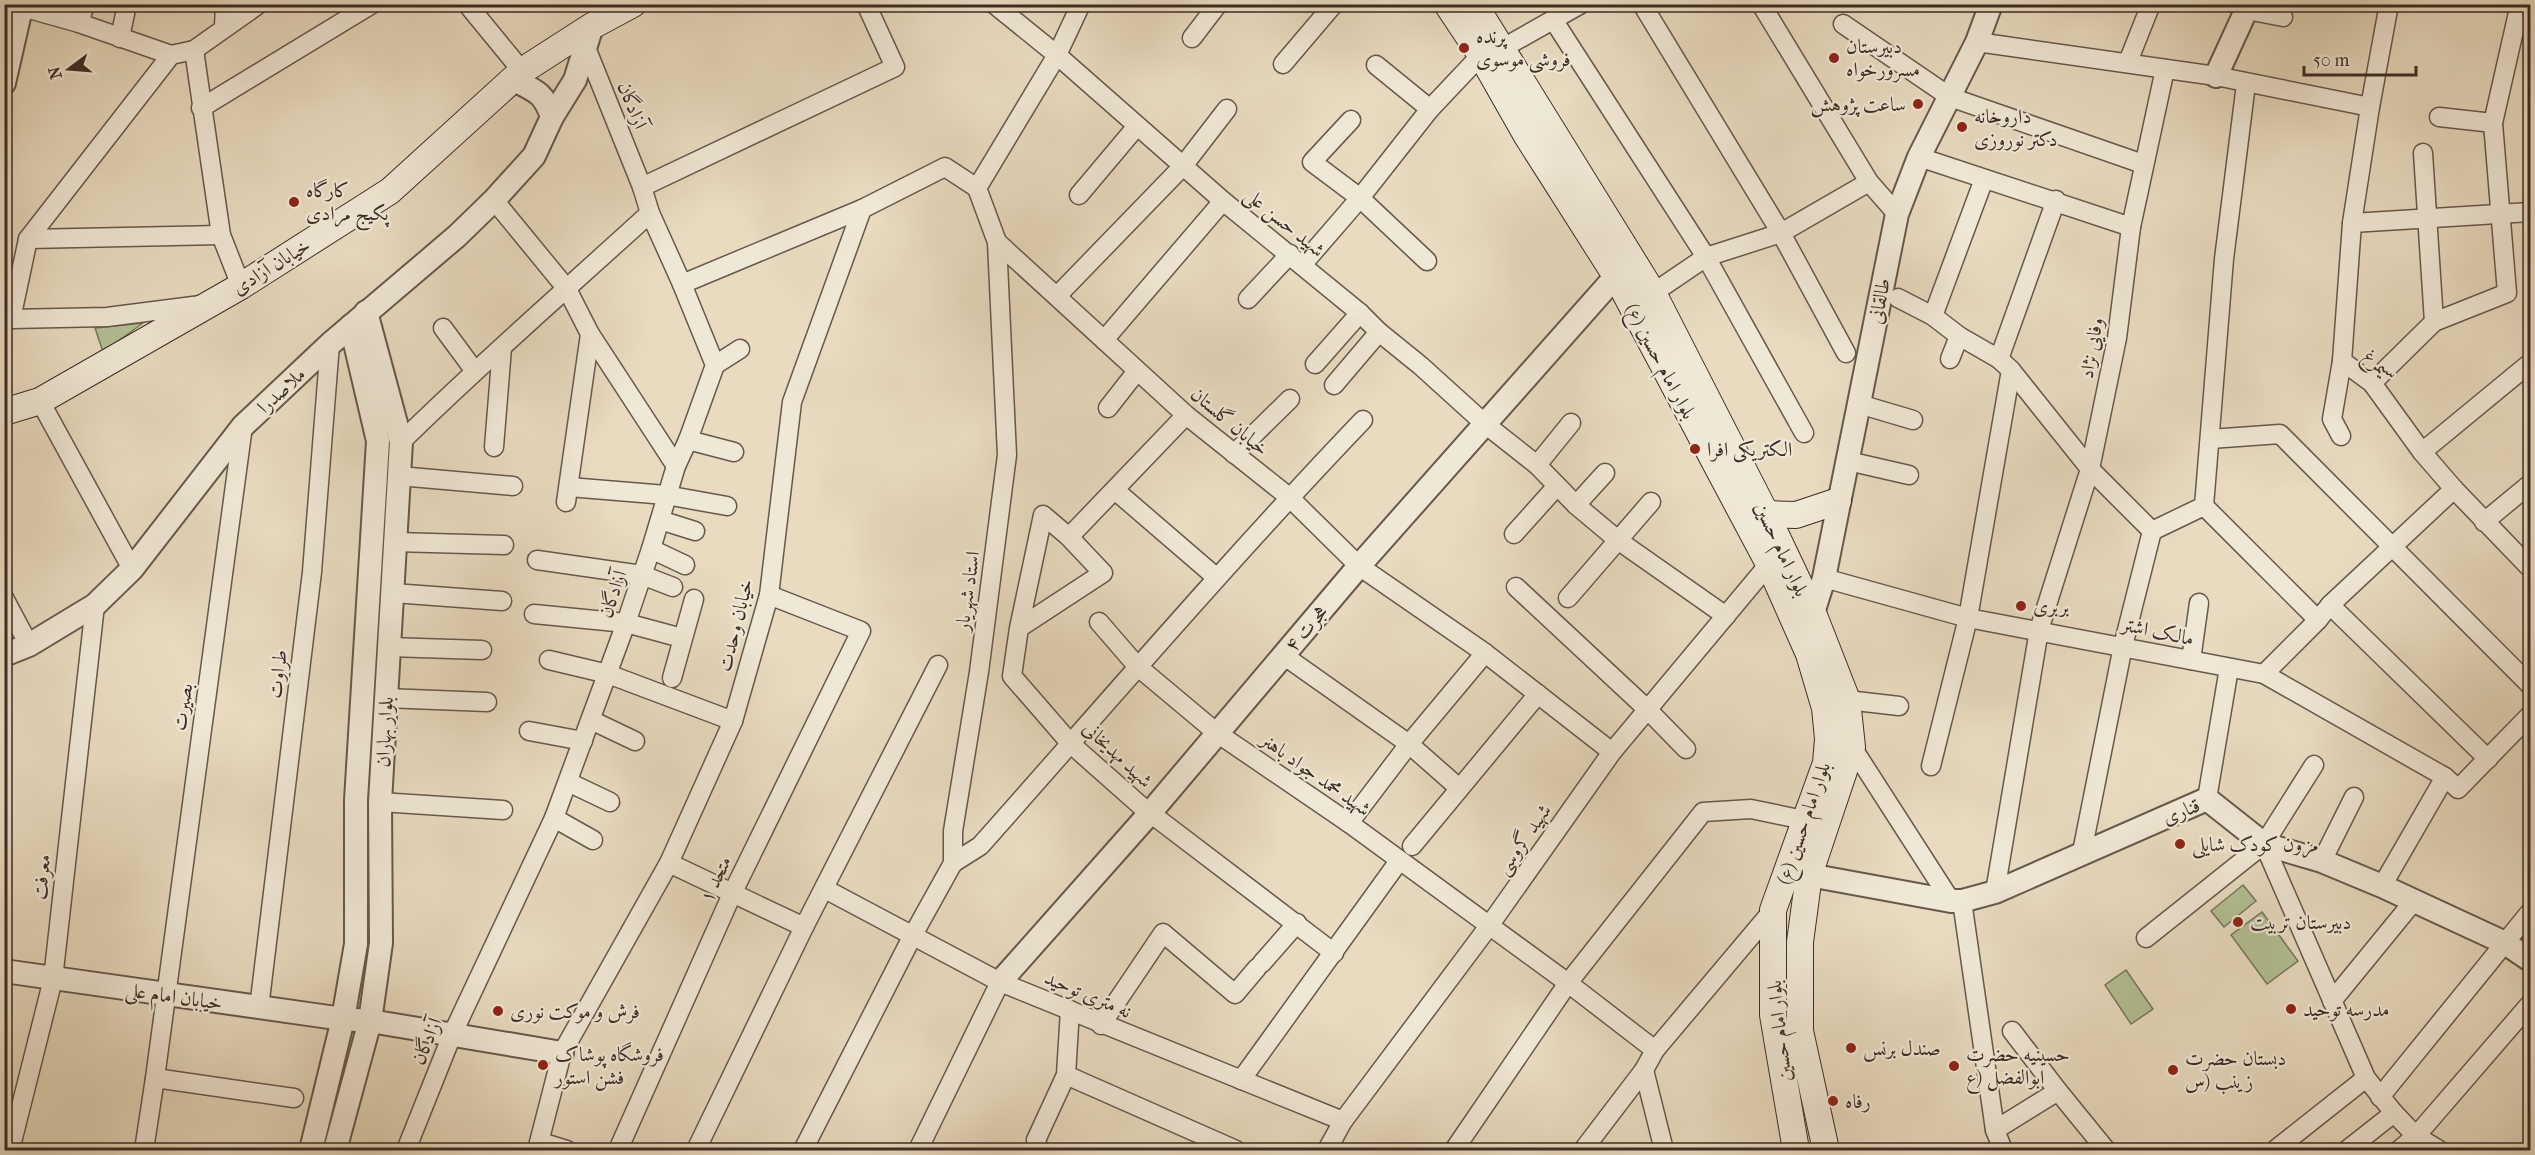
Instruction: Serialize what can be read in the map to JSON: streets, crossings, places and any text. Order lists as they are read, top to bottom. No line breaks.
{"streets":{"main road":["خیابان آزادی","بلوار امام حسین (ع)","بلوار امام حسین"],"street":["آزادگان","شهید حسن علی","طالقانی","وفایی نژاد","سیمرغ","ملاصدرا","خیابان گلستان","استاد شهریار","خیابان وحدت","هجرت ۴","مالک اشتر","طراوت","بصیرت","بلوار بهاران","شهید مهدیخانی","شهید محمد جواد باهنر","قناری","شهید گروسی","معرفت","متحد ۱","نه متری توحید","خیابان امام علی"]},"crossings":[["آزادگان","خیابان آزادی"],["آزادگان","ملاصدرا"],["آزادگان","خیابان امام علی"],["شهید حسن علی","هجرت ۴"],["شهید حسن علی","شهید گروسی"],["خیابان آزادی","ملاصدرا"],["طالقانی","بلوار امام حسین"],["طالقانی","مالک اشتر"],["وفایی نژاد","مالک اشتر"],["وفایی نژاد","قناری"],["بلوار امام حسین (ع)","بلوار امام حسین"],["بلوار امام حسین (ع)","هجرت ۴"],["بلوار امام حسین (ع)","شهید گروسی"],["ملاصدرا","طراوت"],["ملاصدرا","بصیرت"],["ملاصدرا","بلوار بهاران"],["ملاصدرا","معرفت"],["خیابان گلستان","استاد شهریار"],["خیابان گلستان","هجرت ۴"],["خیابان گلستان","شهید گروسی"],["بلوار امام حسین","قناری"],["استاد شهریار","نه متری توحید"],["خیابان وحدت","متحد ۱"],["خیابان وحدت","خیابان امام علی"],["هجرت ۴","شهید مهدیخانی"],["هجرت ۴","شهید محمد جواد باهنر"],["هجرت ۴","نه متری توحید"],["طراوت","خیابان امام علی"],["بصیرت","خیابان امام علی"],["بلوار بهاران","خیابان امام علی"],["شهید محمد جواد باهنر","شهید گروسی"],["شهید گروسی","نه متری توحید"],["معرفت","خیابان امام علی"]],"places":["پرنده فروشی موسوی","دبیرستان مسرورخواه","ساعت پژوهش","داروخانه دکتر نوروزی","کارگاه پکیج مرادی","الکتریکی افرا","بربری","مزون کودک شایلی","دبیرستان تربیت","مدرسه توحید","فرش و موکت نوری","صندل برنس","فروشگاه پوشاک فشن استور","حسینیه حضرت ابوالفضل (ع","دبستان حضرت زینب (س","رفاه"],"scale_bar":"50 m","north":"left"}
